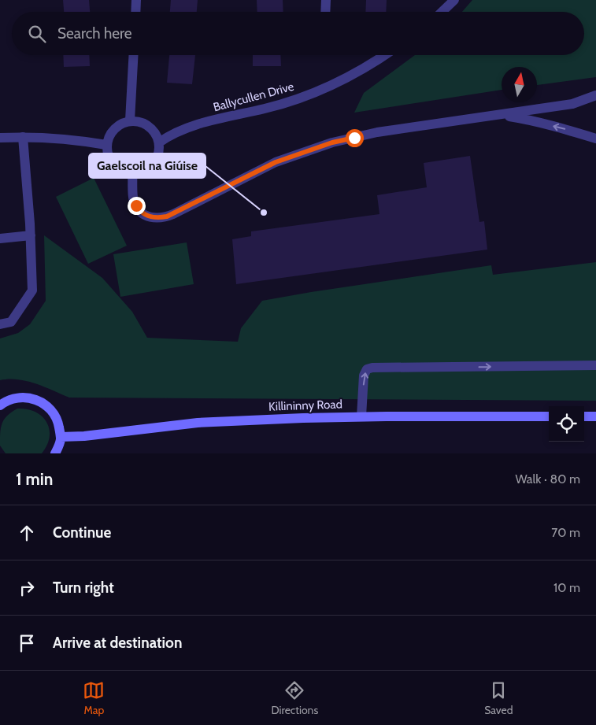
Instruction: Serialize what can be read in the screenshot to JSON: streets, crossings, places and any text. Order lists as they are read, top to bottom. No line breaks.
{"streets":{"main road":["Killininny Road"],"street":["Ballycullen Drive"]},"places":["Gaelscoil na Giúise"],"north":"top","page":{"search":"Search here","heading":["1 min","Walk · 80 m"],"list":[["Continue","70 m"],["Turn right","10 m"],"Arrive at destination"],"nav":["Map","Directions","Saved"]}}
